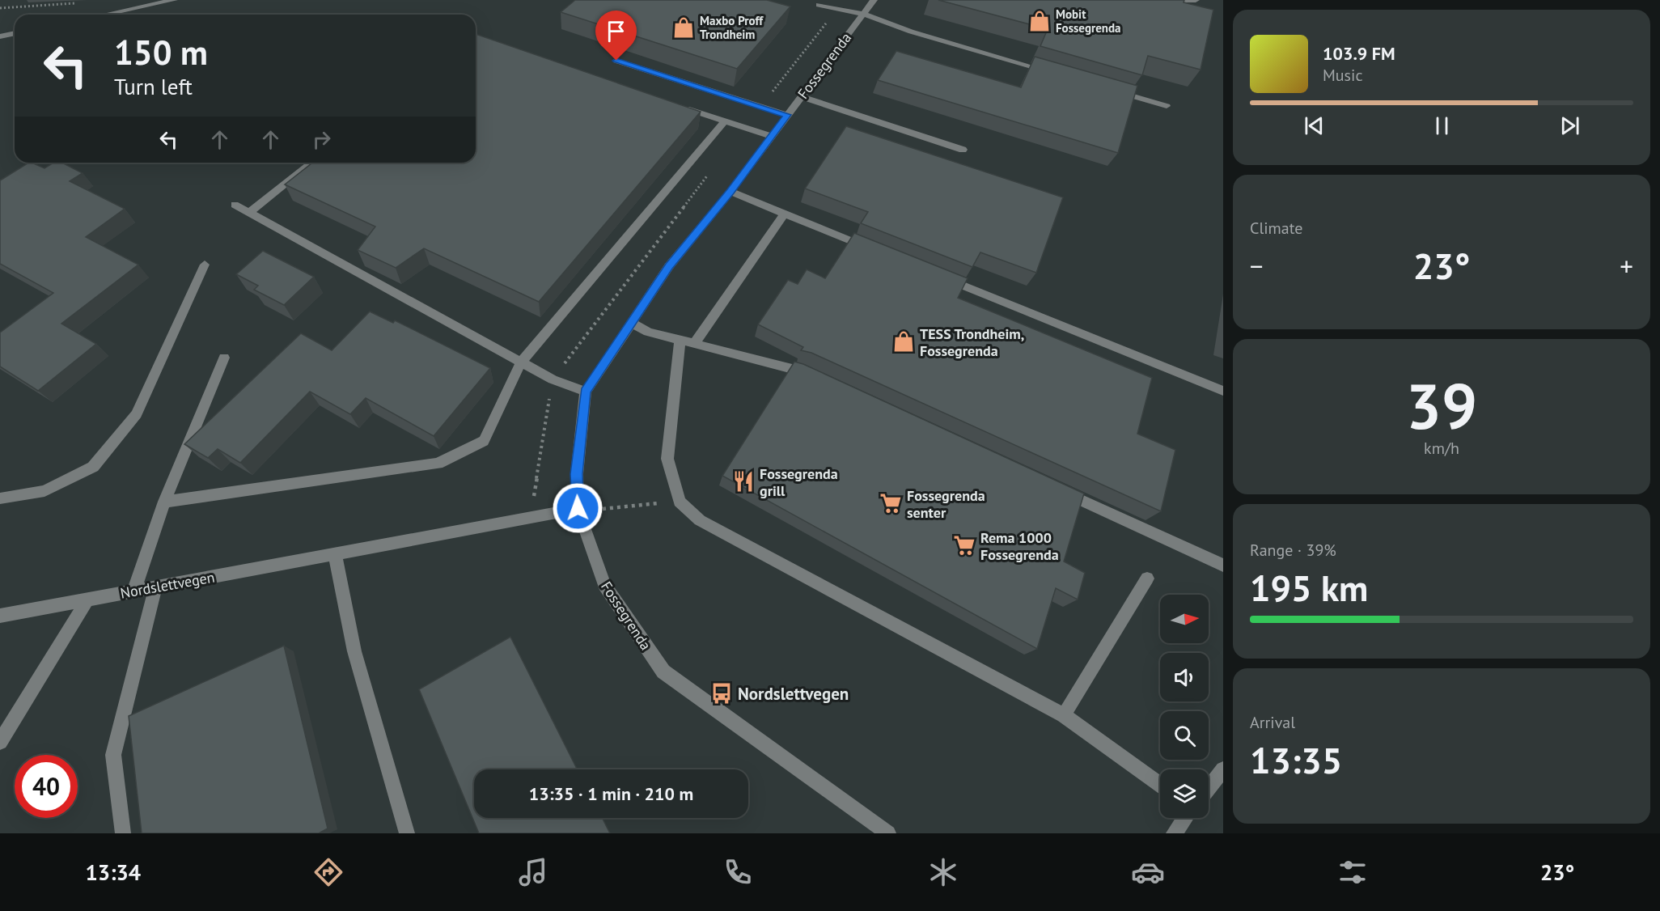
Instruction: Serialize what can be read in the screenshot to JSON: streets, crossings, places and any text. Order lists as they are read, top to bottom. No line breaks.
{"streets":{"street":["Fossegrenda","Nordslettvegen"]},"crossings":[["Fossegrenda","Nordslettvegen"]],"places":{"shop":["Mobit Fossegrenda","Maxbo Proff Trondheim","TESS Trondheim, Fossegrenda"],"restaurant":["Fossegrenda grill"],"supermarket":["Fossegrenda senter","Rema 1000 Fossegrenda"],"bus stop":["Nordslettvegen"]},"north":"right","page":{"turn":["150 m","Turn left"],"song":["103.9 FM","Music"],"tile":["Climate",["39","km/h"],["Range · 39%","195 km"],["Arrival","13:35"]],"heat":["−","23°","+"],"limit":"40","trip":"13:35 · 1 min · 210 m","tabs":["13:34","23°"]}}
